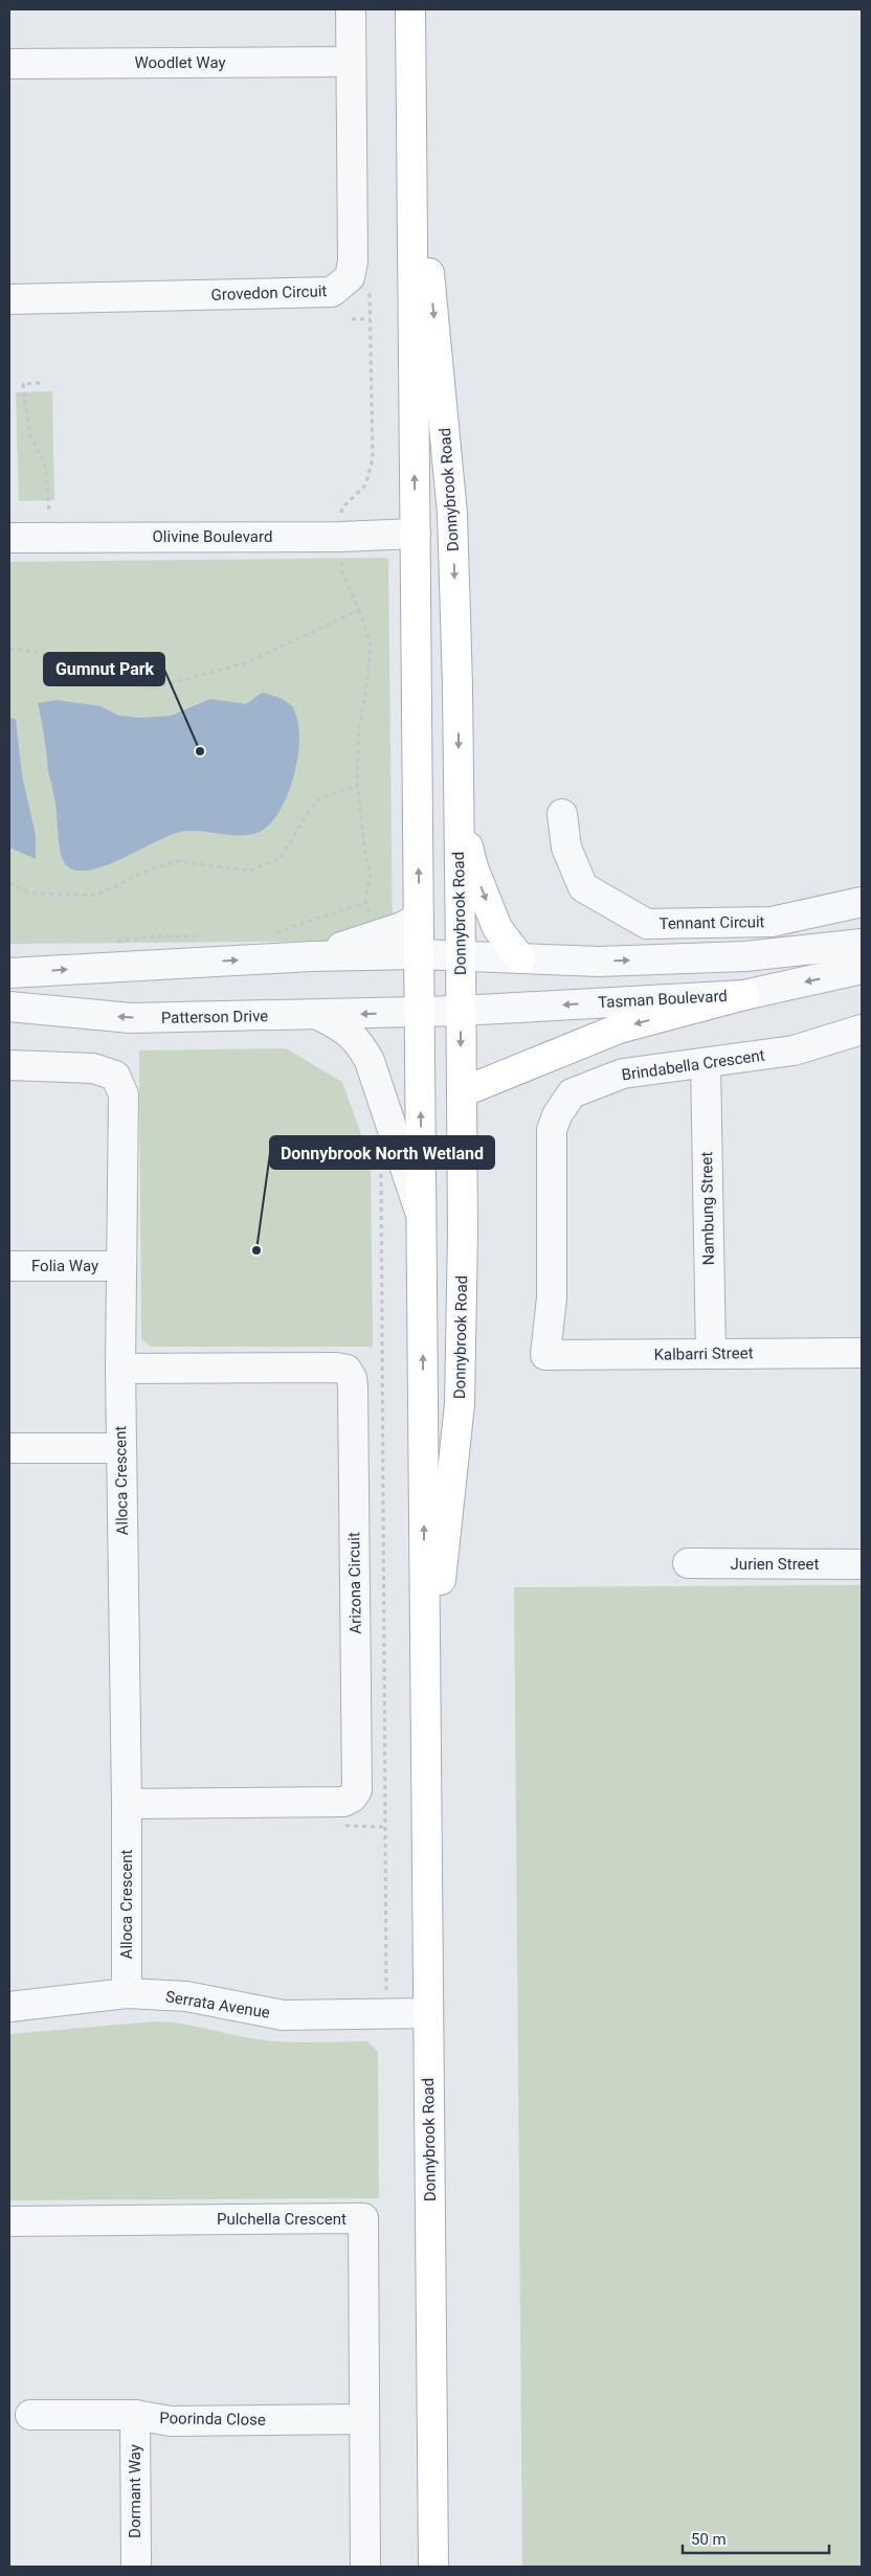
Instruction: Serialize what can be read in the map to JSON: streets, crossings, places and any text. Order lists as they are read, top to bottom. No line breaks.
{"streets":{"main road":["Donnybrook Road"],"street":["Woodlet Way","Grovedon Circuit","Olivine Boulevard","Tennant Circuit","Tasman Boulevard","Patterson Drive","Brindabella Crescent","Nambung Street","Folia Way","Kalbarri Street","Alloca Crescent","Jurien Street","Arizona Circuit","Serrata Avenue","Pulchella Crescent","Poorinda Close","Dormant Way"]},"crossings":[["Woodlet Way","Grovedon Circuit"],["Donnybrook Road","Olivine Boulevard"],["Donnybrook Road","Tasman Boulevard"],["Donnybrook Road","Patterson Drive"],["Donnybrook Road","Serrata Avenue"],["Tasman Boulevard","Patterson Drive"],["Brindabella Crescent","Nambung Street"],["Brindabella Crescent","Kalbarri Street"],["Nambung Street","Kalbarri Street"],["Folia Way","Alloca Crescent"],["Alloca Crescent","Arizona Circuit"],["Alloca Crescent","Serrata Avenue"],["Pulchella Crescent","Poorinda Close"],["Poorinda Close","Dormant Way"]],"places":["Gumnut Park","Donnybrook North Wetland"],"scale_bar":"50 m"}
